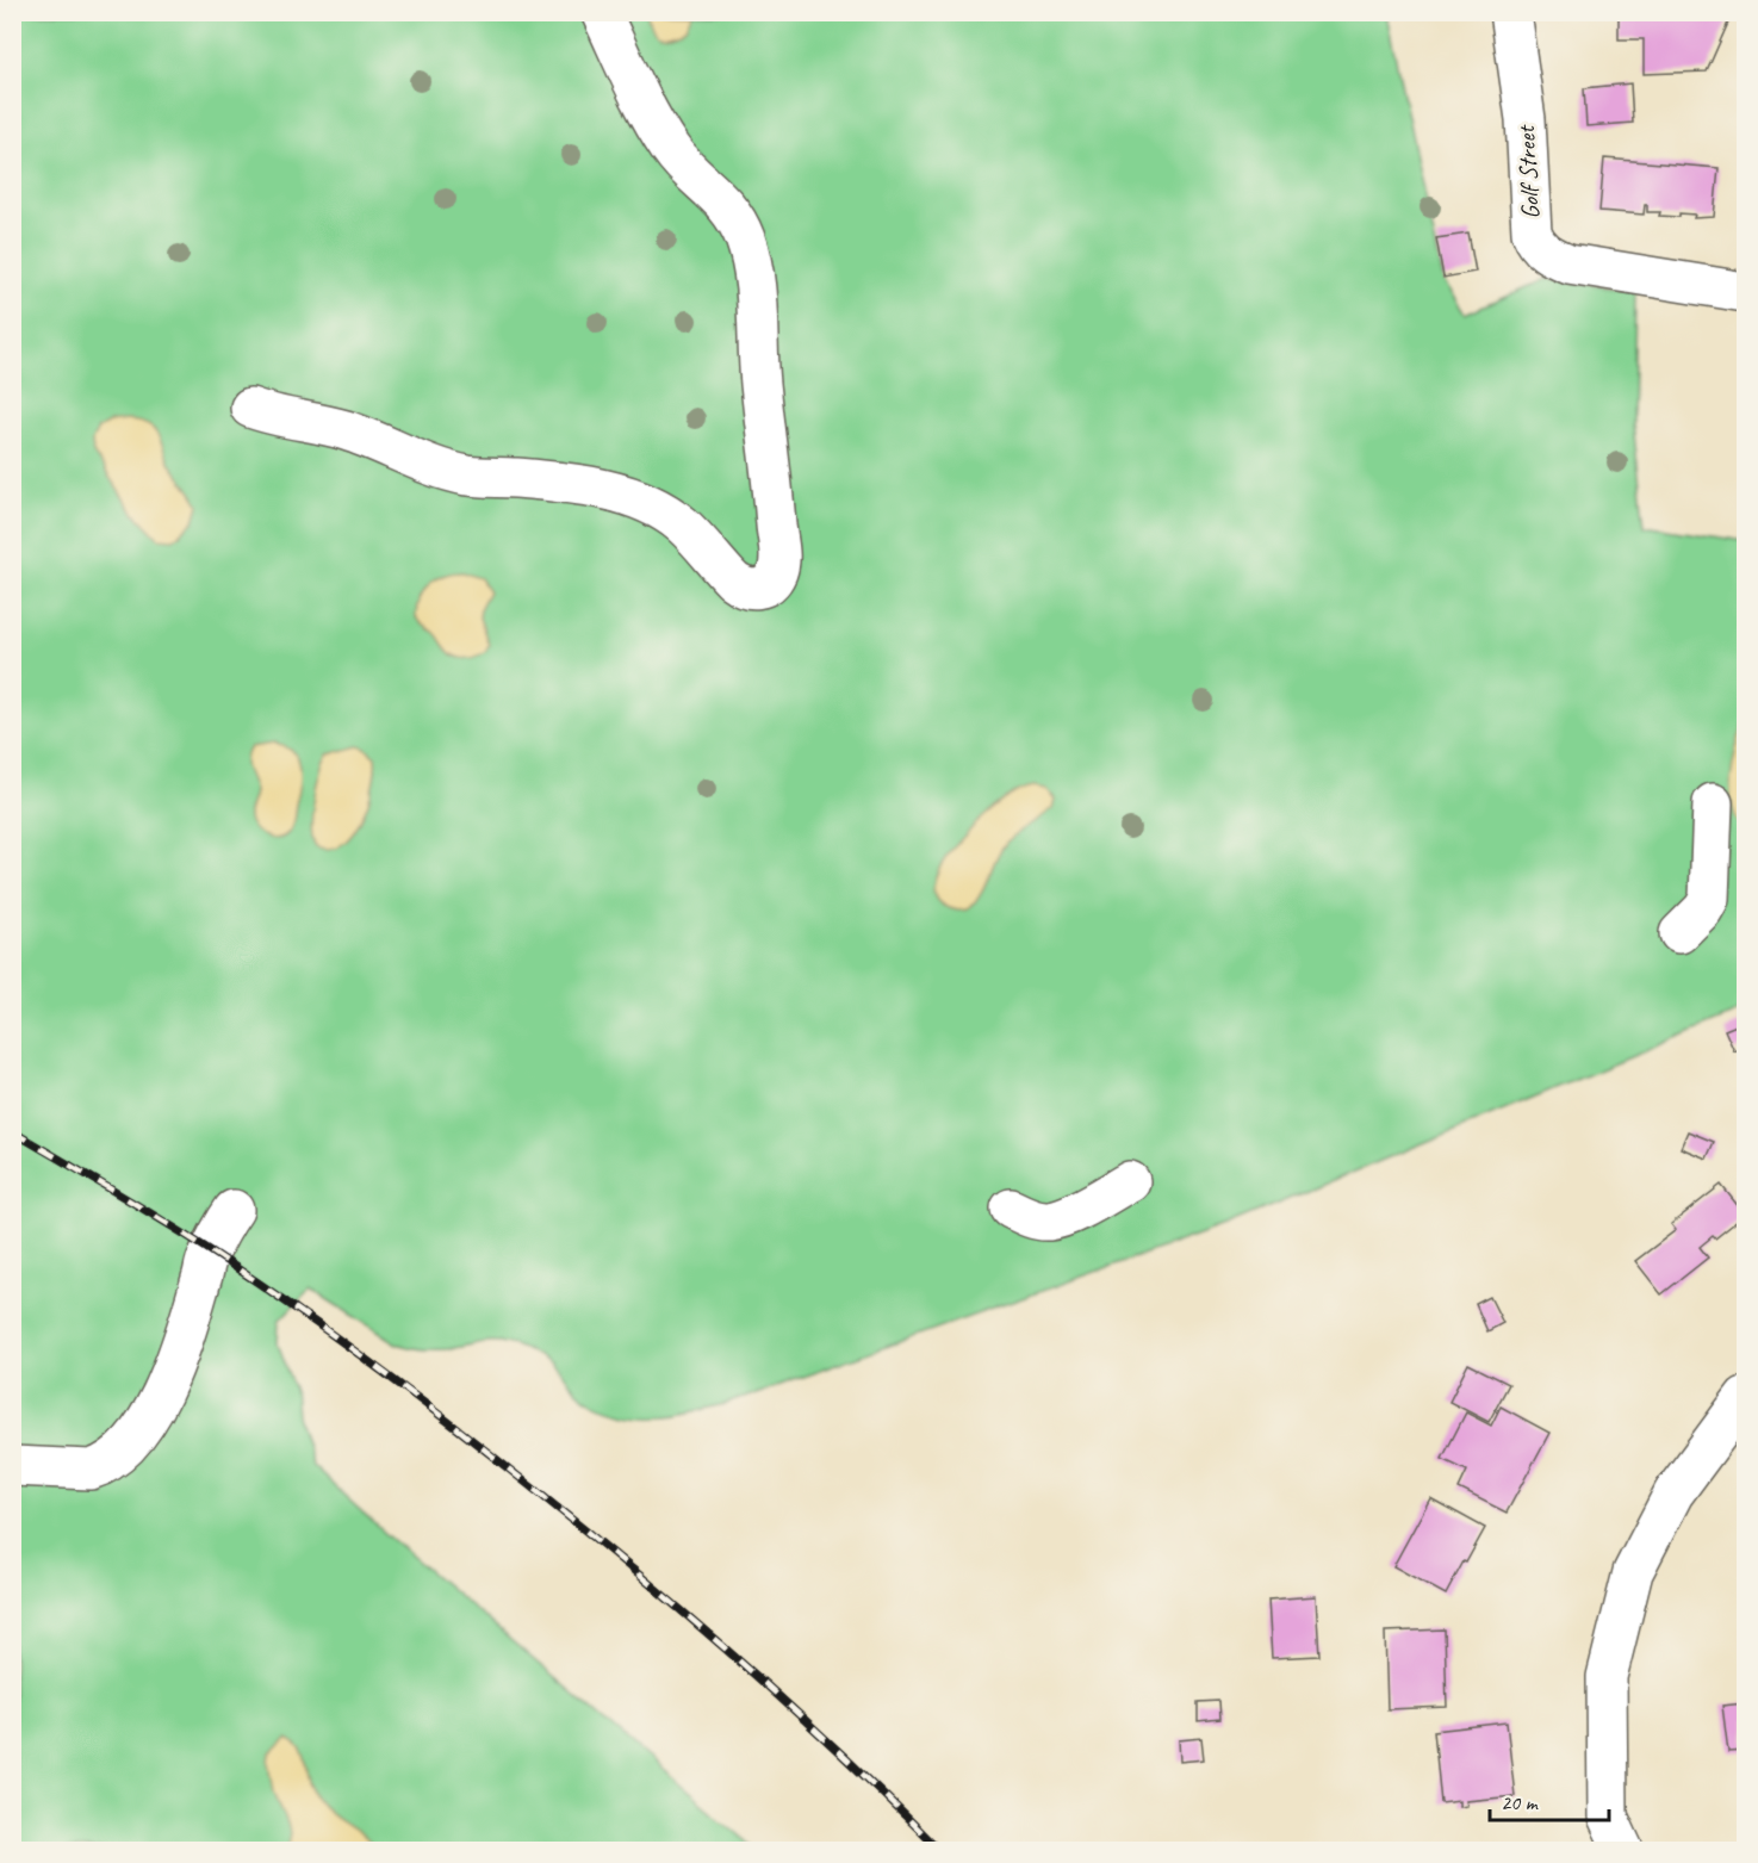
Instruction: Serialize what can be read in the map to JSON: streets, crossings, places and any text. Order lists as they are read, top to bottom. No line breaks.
{"streets":{"street":["Golf Street"]},"scale_bar":"20 m"}
